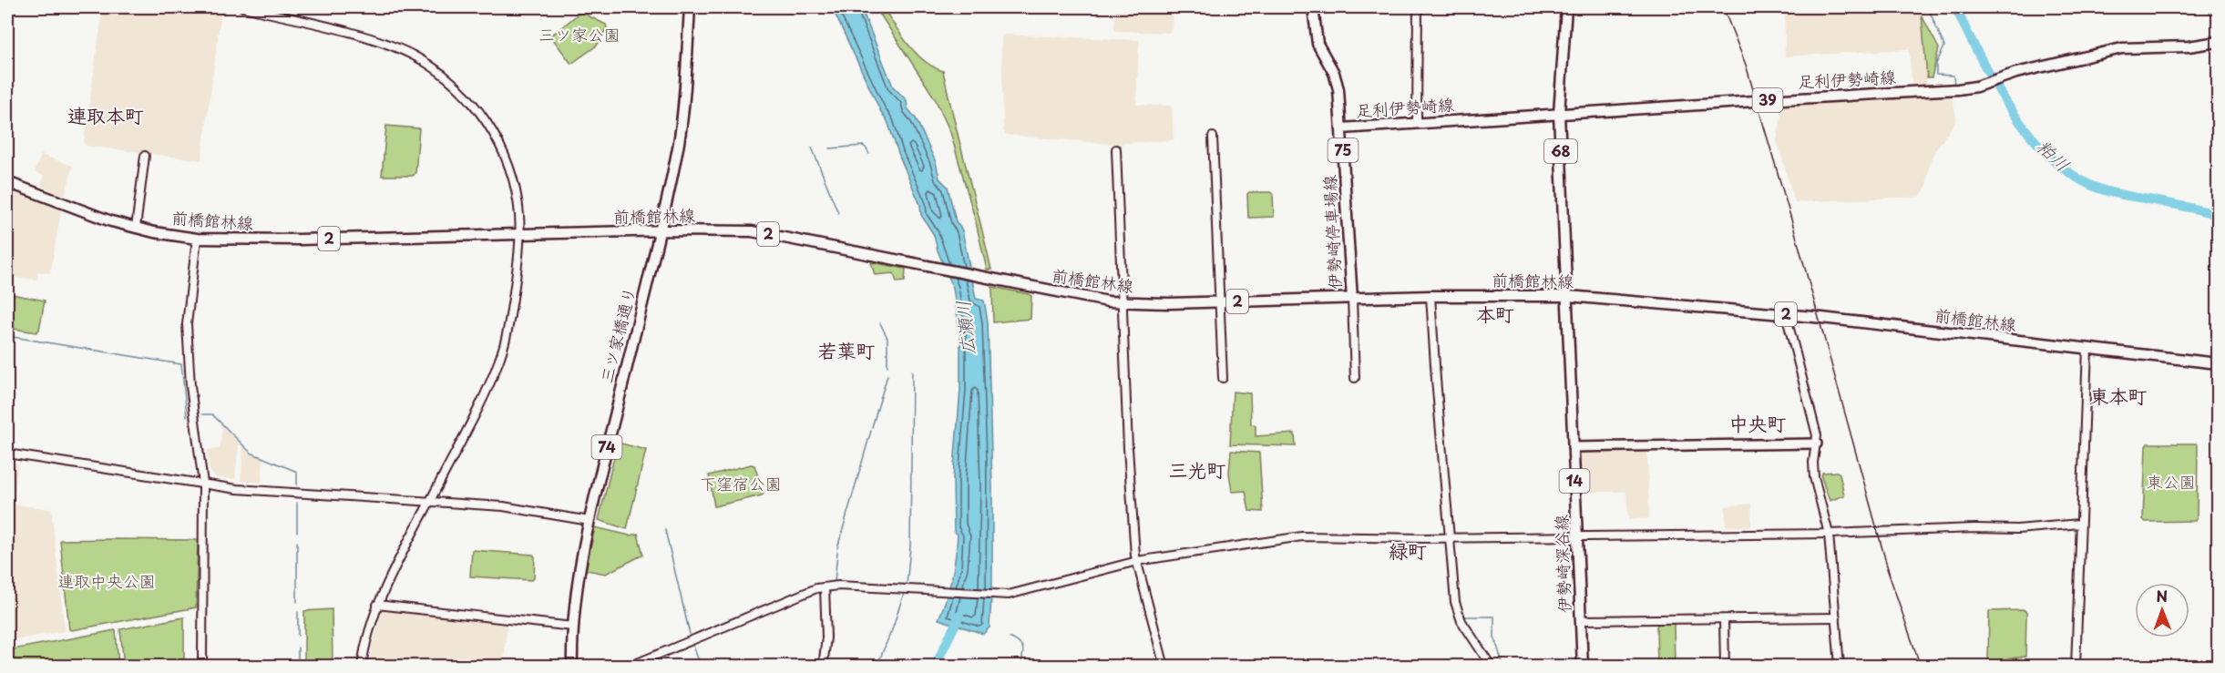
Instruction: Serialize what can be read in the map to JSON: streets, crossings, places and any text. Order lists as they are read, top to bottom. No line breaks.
{"streets":{"main road":["足利伊勢崎線","39","75","68","前橋館林線","伊勢崎停車場線","2","三ツ家橋通り","74","14","伊勢崎深谷線"]},"crossings":[["足利伊勢崎線","68"],["足利伊勢崎線","伊勢崎停車場線"],["68","前橋館林線"],["68","伊勢崎深谷線"],["前橋館林線","伊勢崎停車場線"],["前橋館林線","三ツ家橋通り"],["前橋館林線","伊勢崎深谷線"]],"districts":["連取本町","本町","若葉町","東本町","中央町","三光町","緑町"],"water":["粕川","広瀬川"],"parks":["三ツ家公園","東公園","下窪宿公園","連取中央公園"],"north":"top"}
